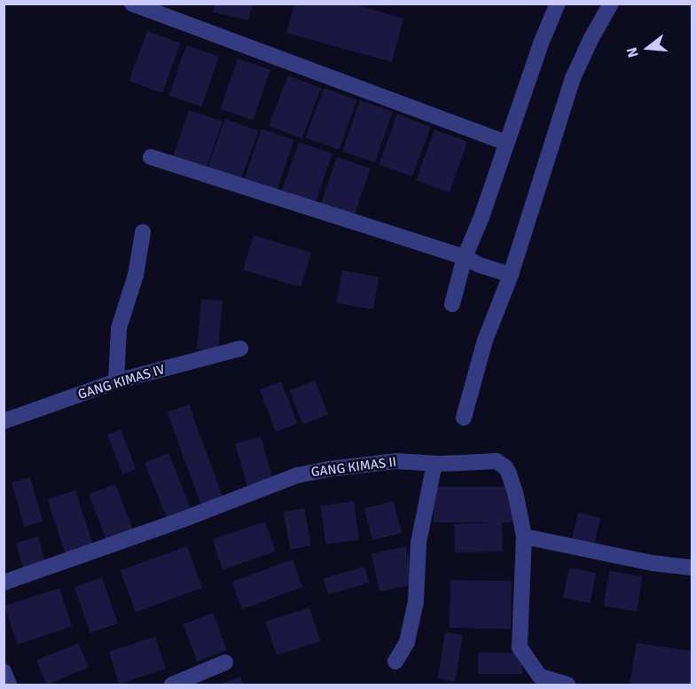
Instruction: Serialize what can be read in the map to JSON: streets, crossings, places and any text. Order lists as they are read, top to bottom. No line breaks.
{"streets":{"street":["GANG KIMAS IV","GANG KIMAS II"]},"north":"left"}
